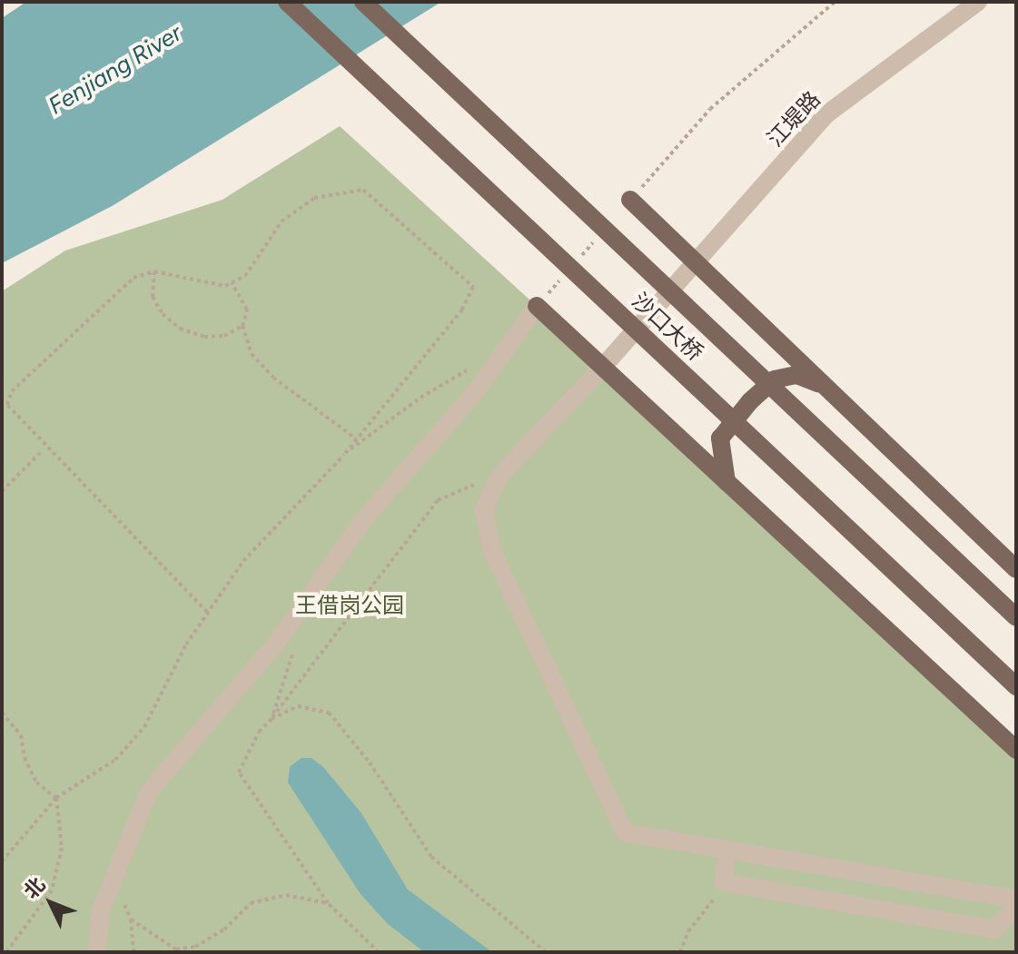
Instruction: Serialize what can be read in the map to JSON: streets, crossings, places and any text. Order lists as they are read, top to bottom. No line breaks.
{"streets":{"main road":["沙口大桥"],"street":["江堤路"]},"water":["Fenjiang River"],"parks":["王借岗公园"],"north":"top left"}
